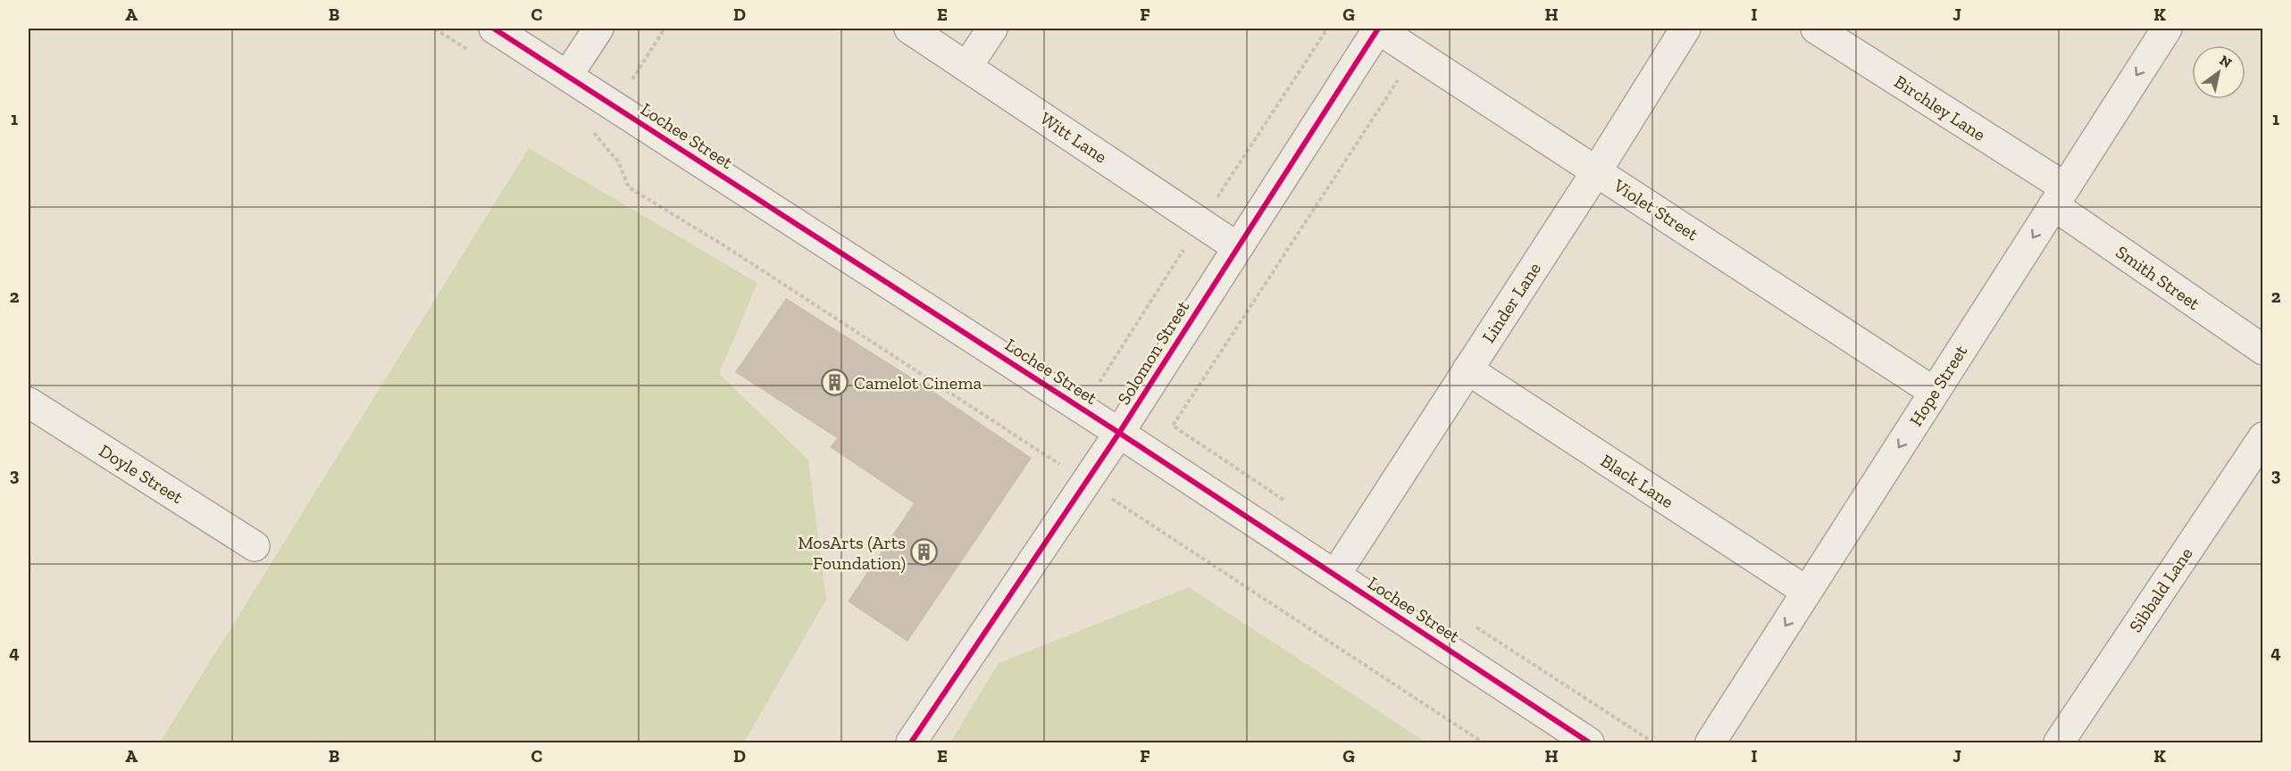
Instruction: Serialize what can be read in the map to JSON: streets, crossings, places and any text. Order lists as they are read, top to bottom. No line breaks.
{"streets":{"street":["Birchley Lane","Lochee Street","Witt Lane","Violet Street","Smith Street","Linder Lane","Solomon Street","Hope Street","Doyle Street","Black Lane","Sibbald Lane"]},"crossings":[["Birchley Lane","Smith Street"],["Birchley Lane","Hope Street"],["Lochee Street","Linder Lane"],["Lochee Street","Solomon Street"],["Witt Lane","Solomon Street"],["Violet Street","Linder Lane"],["Violet Street","Solomon Street"],["Violet Street","Hope Street"],["Smith Street","Hope Street"],["Linder Lane","Black Lane"],["Hope Street","Black Lane"]],"one_way":["Hope Street"],"places":{"building":["Camelot Cinema","MosArts (Arts Foundation)"]},"north":"top right","grid":{"columns":["A","B","C","D","E","F","G","H","I","J","K"],"rows":["1","2","3","4"]}}
